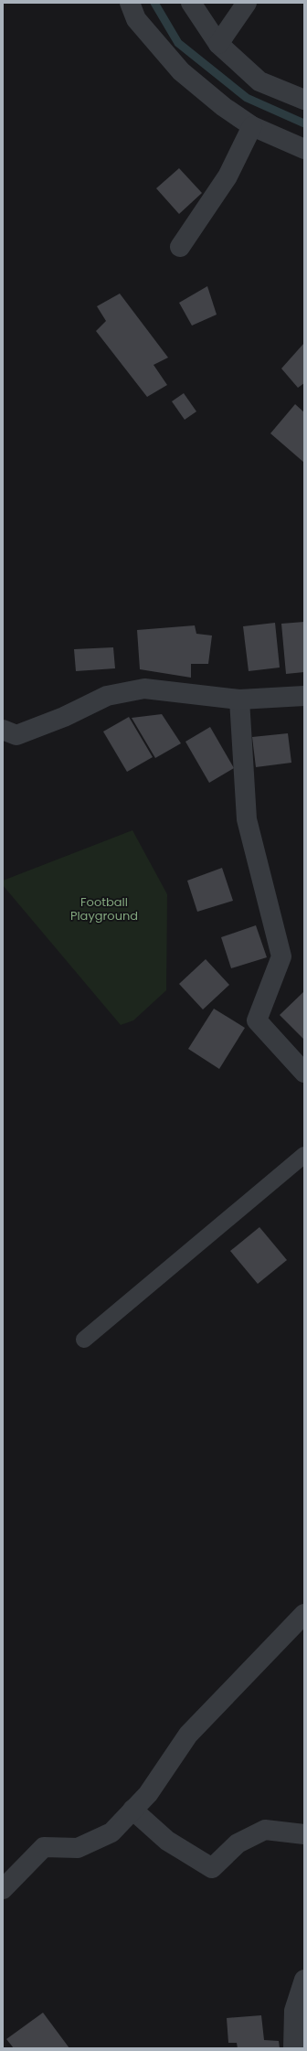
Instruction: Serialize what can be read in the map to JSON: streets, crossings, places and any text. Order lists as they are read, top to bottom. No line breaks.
{"parks":["Football Playground"]}
